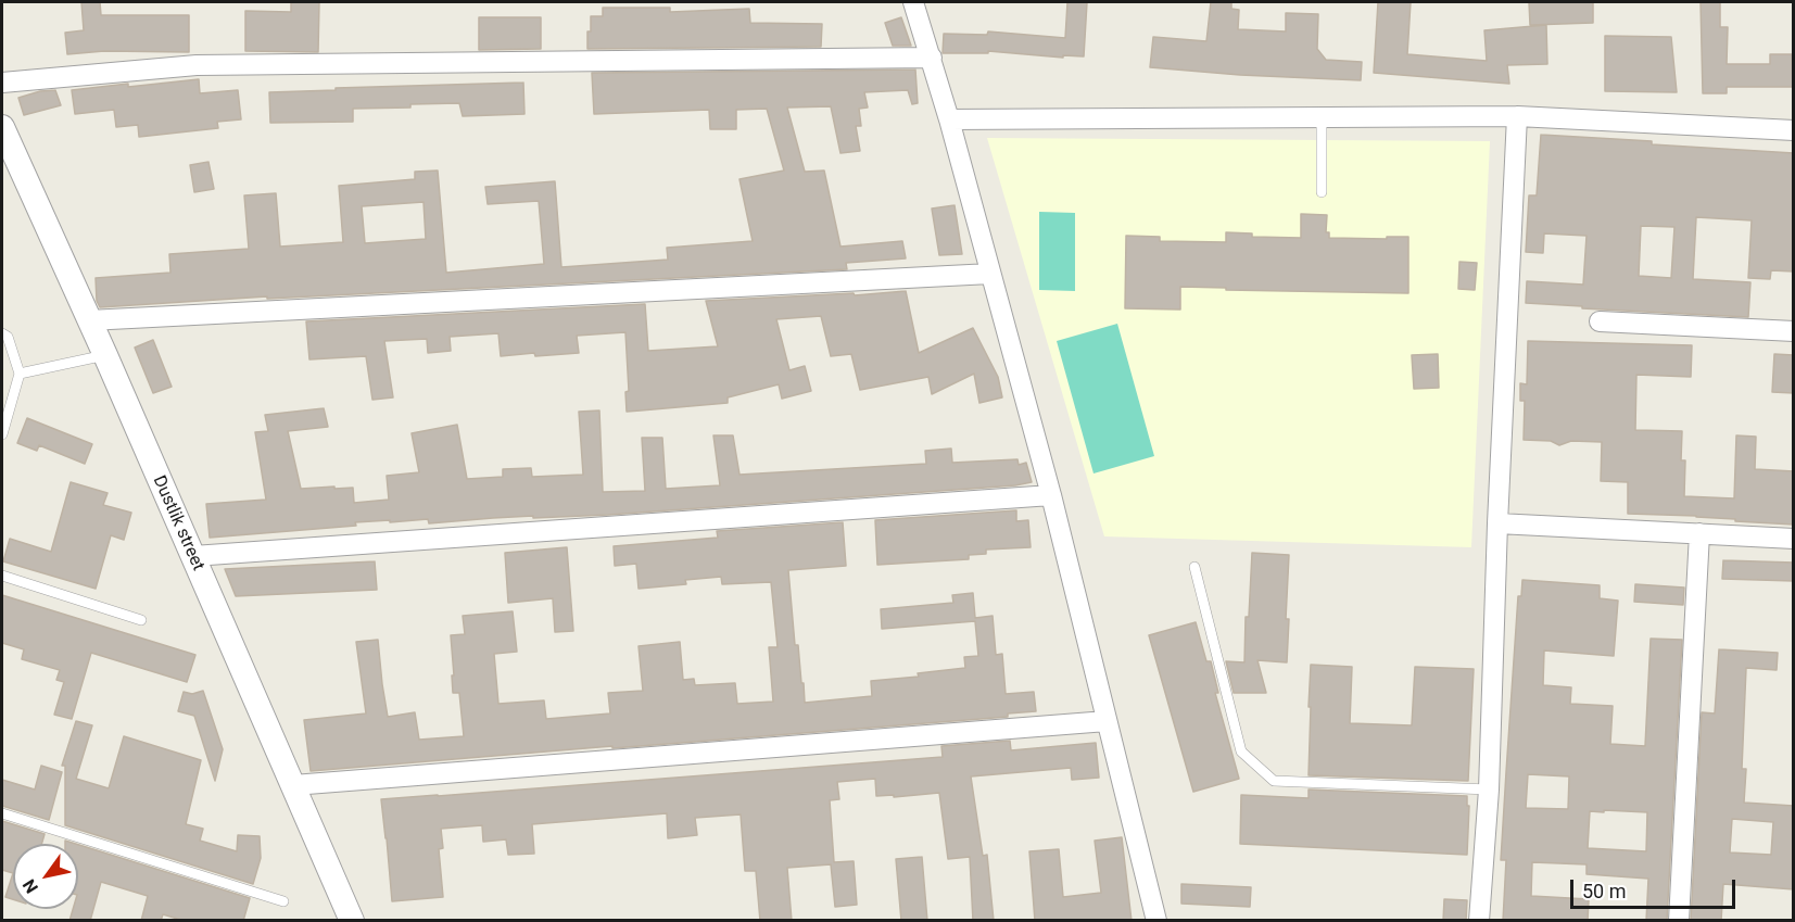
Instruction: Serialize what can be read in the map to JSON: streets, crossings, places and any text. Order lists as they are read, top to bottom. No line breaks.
{"streets":{"street":["Dustlik street"]},"scale_bar":"50 m","north":"bottom left"}
